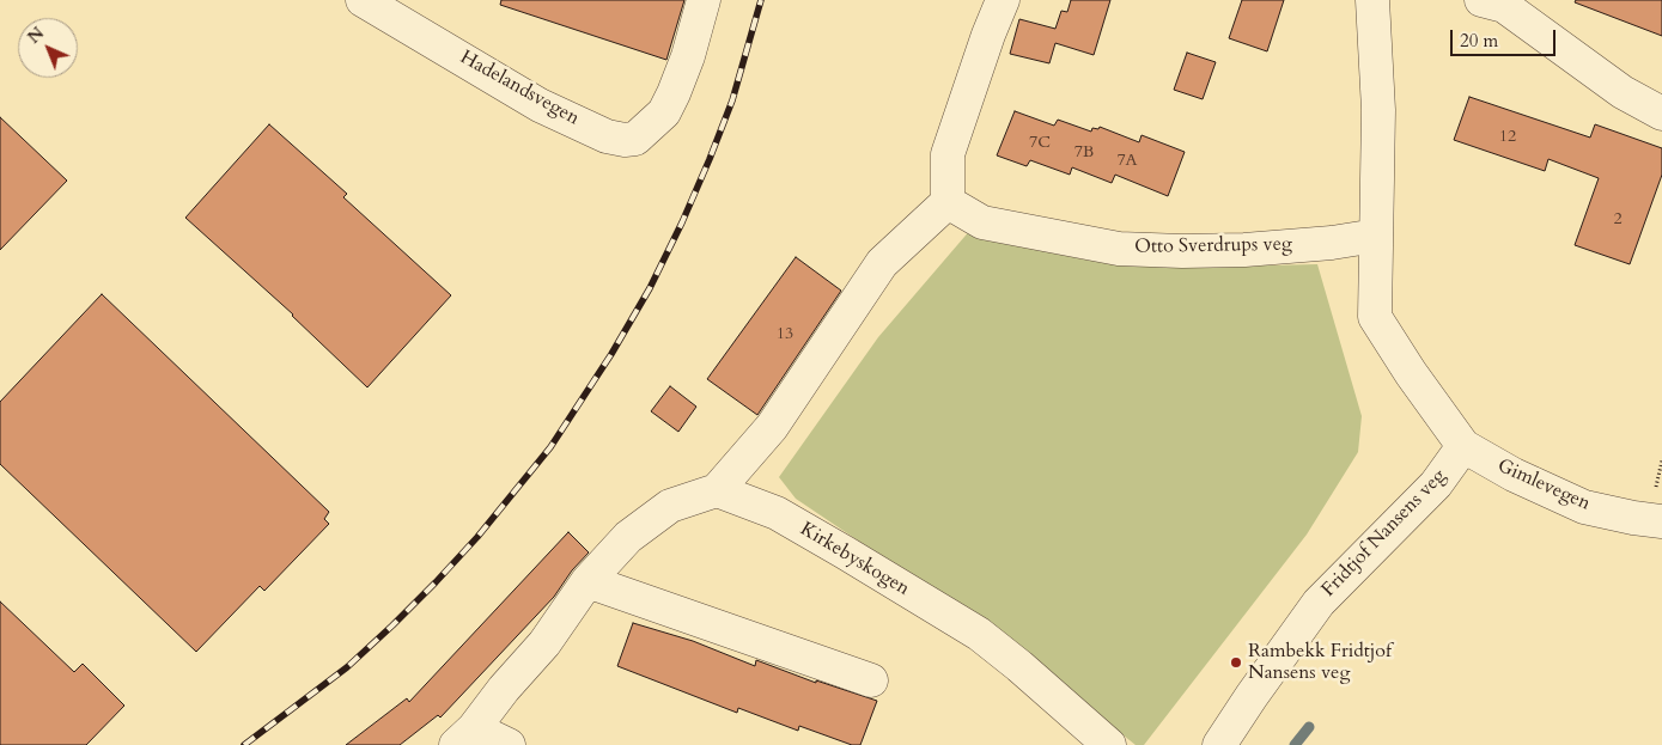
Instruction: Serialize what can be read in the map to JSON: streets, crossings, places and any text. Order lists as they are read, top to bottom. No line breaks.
{"streets":{"street":["Hadelandsvegen","Otto Sverdrups veg","Gimlevegen","Fridtjof Nansens veg","Kirkebyskogen"]},"crossings":[["Gimlevegen","Fridtjof Nansens veg"]],"places":["Rambekk Fridtjof Nansens veg"],"house_numbers":["12","7C","7B","7A","2","13"],"scale_bar":"20 m","north":"top left"}
